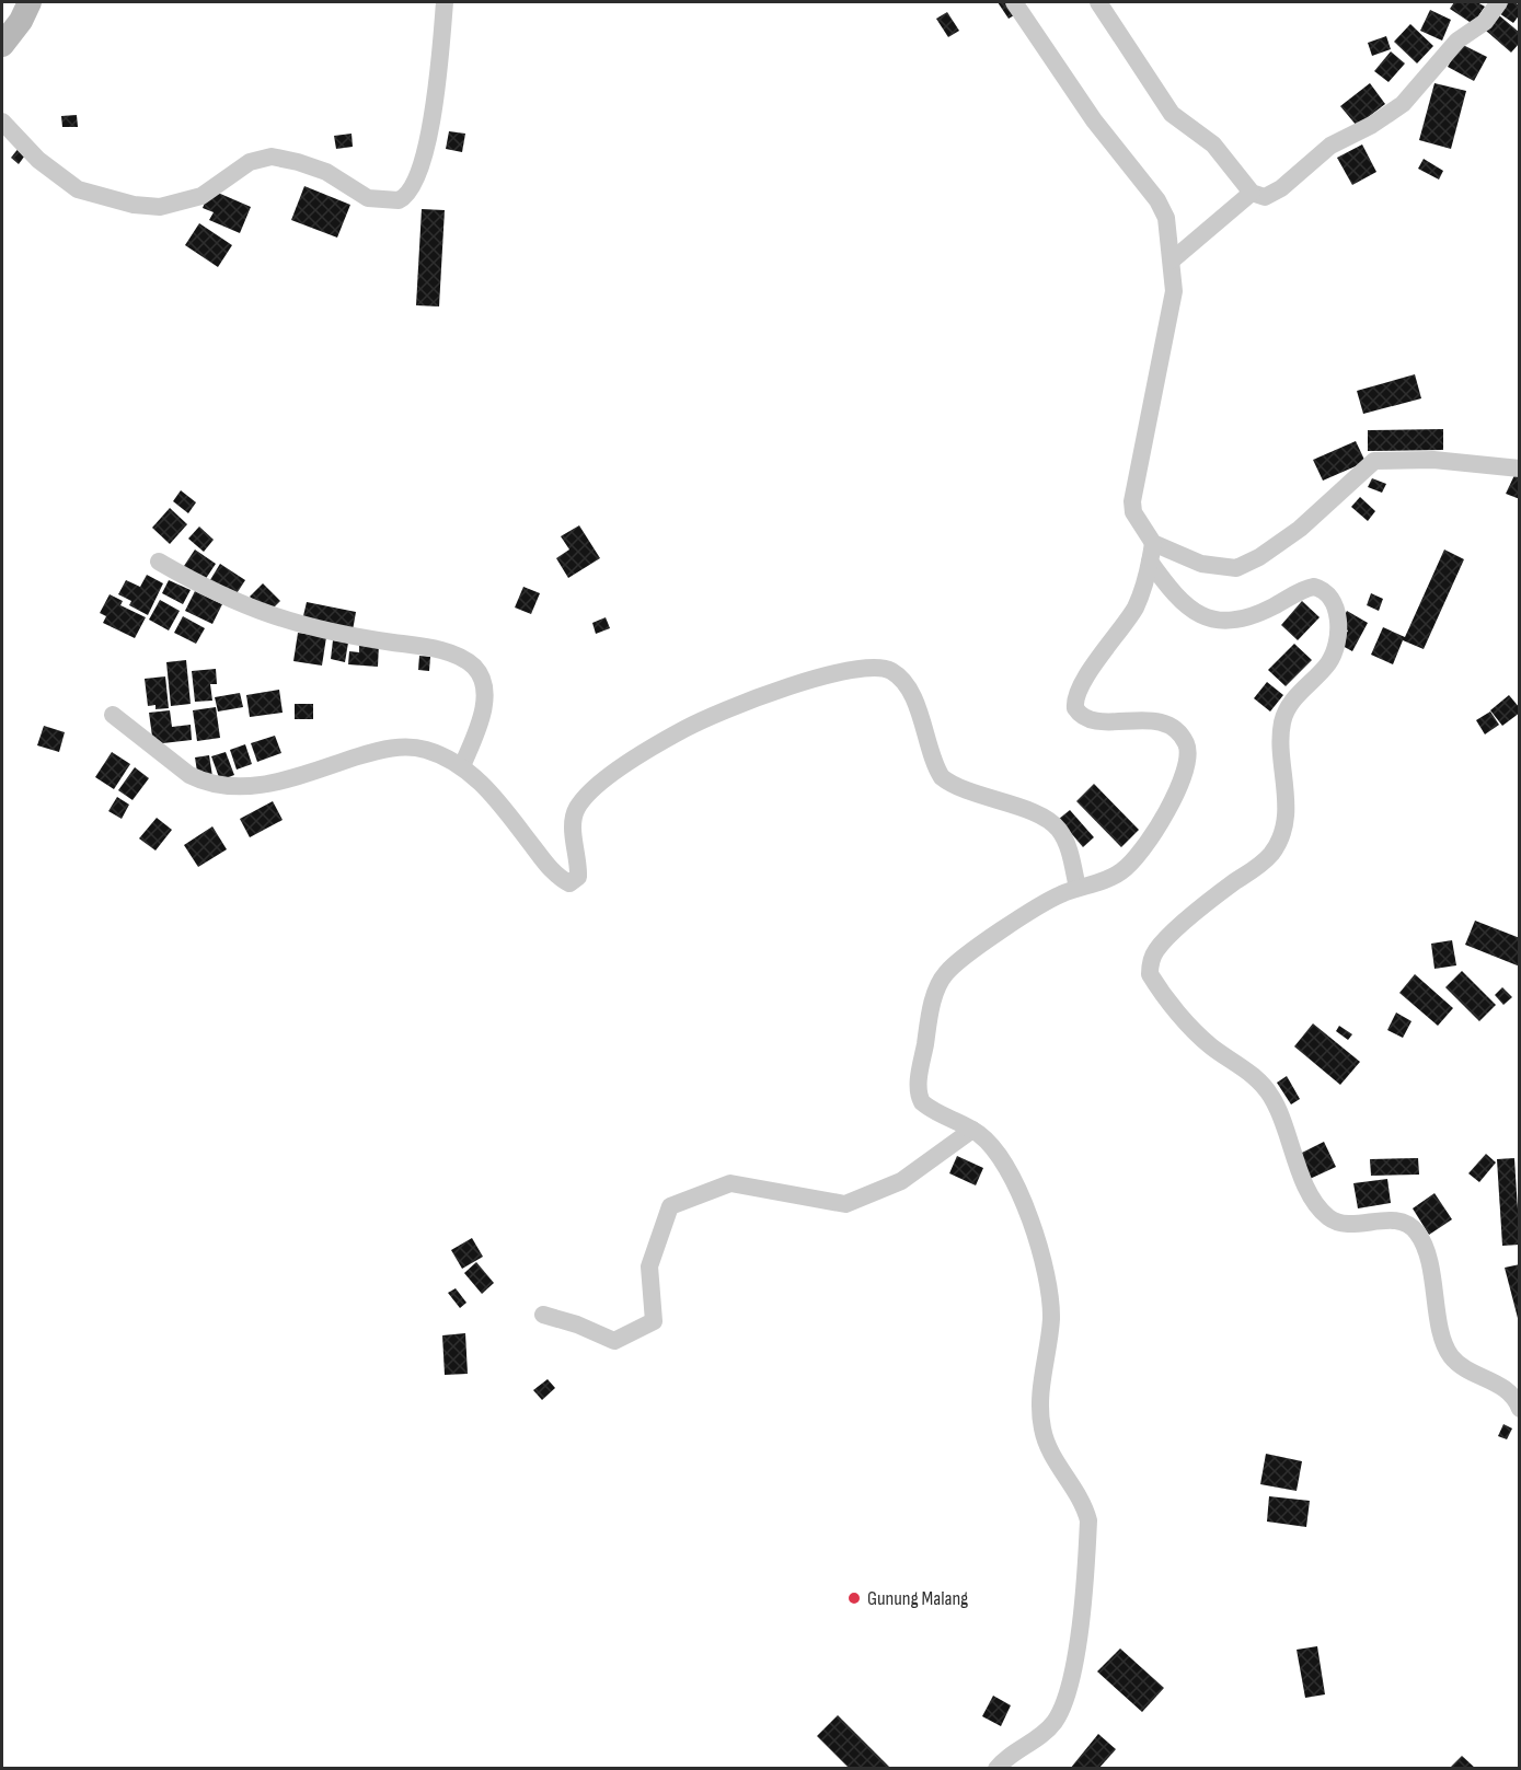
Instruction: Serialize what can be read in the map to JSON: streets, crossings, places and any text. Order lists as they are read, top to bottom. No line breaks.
{"places":["Gunung Malang"]}
